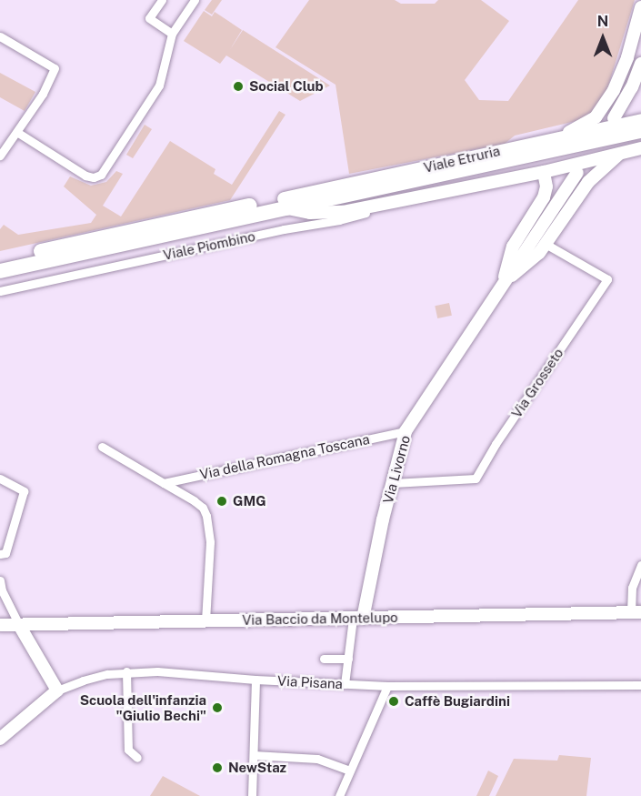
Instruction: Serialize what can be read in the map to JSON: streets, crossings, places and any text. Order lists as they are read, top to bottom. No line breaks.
{"streets":{"main road":["Viale Etruria"],"street":["Viale Piombino","Via Grosseto","Via della Romagna Toscana","Via Livorno","Via Baccio da Montelupo","Via Pisana"]},"crossings":[["Viale Etruria","Viale Piombino"],["Viale Piombino","Via Livorno"],["Via Grosseto","Via Livorno"],["Via della Romagna Toscana","Via Livorno"],["Via della Romagna Toscana","Via Baccio da Montelupo"],["Via Livorno","Via Baccio da Montelupo"]],"places":["Social Club","GMG","Caffè Bugiardini","Scuola dell'infanzia \"Giulio Bechi\"","NewStaz"],"north":"top"}
